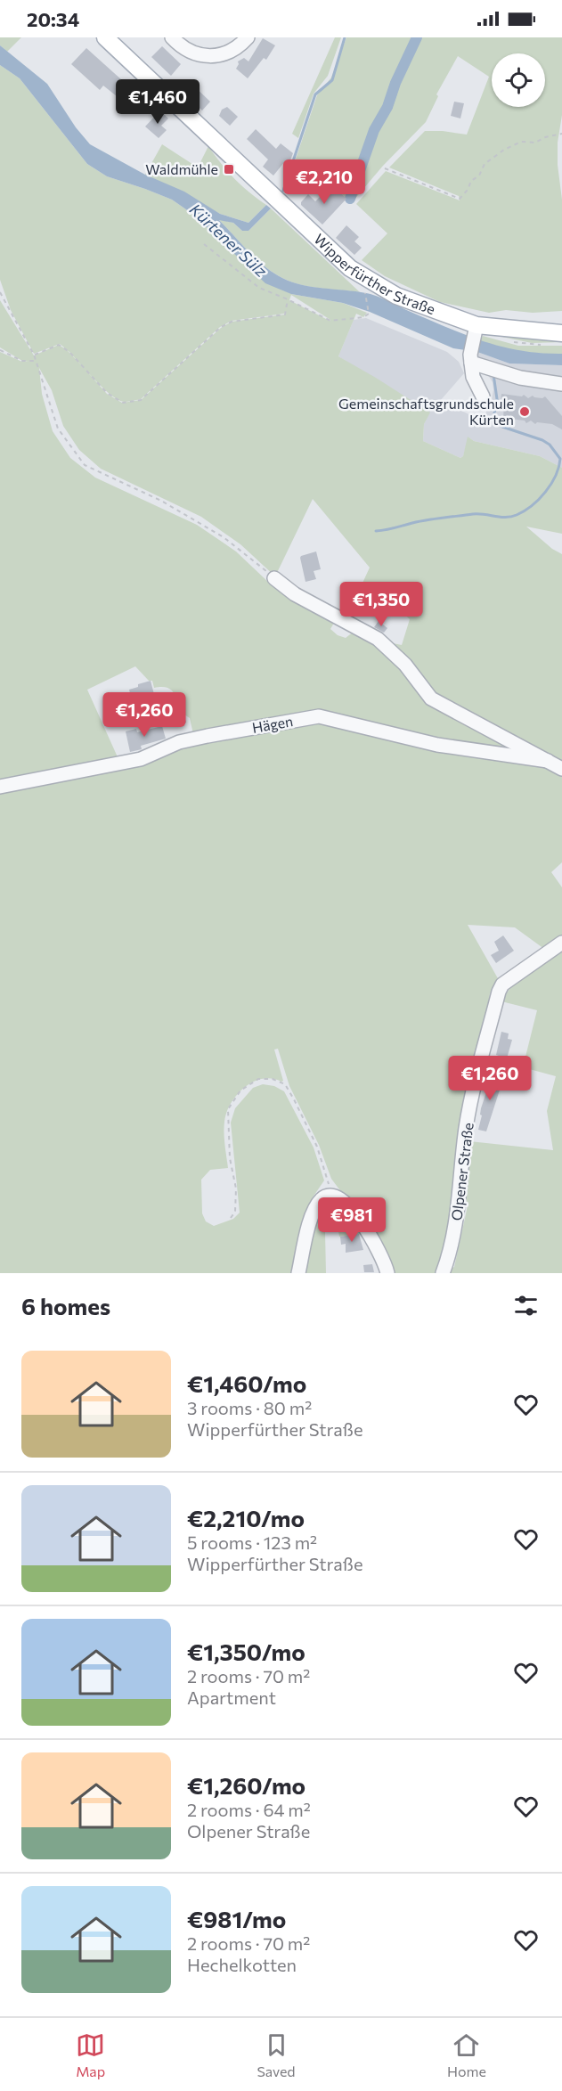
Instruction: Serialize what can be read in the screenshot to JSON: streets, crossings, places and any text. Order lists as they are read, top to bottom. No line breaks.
{"streets":{"main road":["Wipperfürther Straße"],"street":["Hägen","Olpener Straße"]},"water":["Kürtener Sülz"],"places":{"transit":["Waldmühle"],"other":["Gemeinschaftsgrundschule Kürten"]},"page":{"status":"20:34","price":["€1,460","€2,210","€1,350","€1,260","€1,260","€981"],"heading":"6 homes","list":[{"name":"€1,460/mo","note":"3 rooms · 80 m² · Wipperfürther Straße"},{"name":"€2,210/mo","note":"5 rooms · 123 m² · Wipperfürther Straße"},{"name":"€1,350/mo","note":"2 rooms · 70 m² · Apartment"},{"name":"€1,260/mo","note":"2 rooms · 64 m² · Olpener Straße"},{"name":"€981/mo","note":"2 rooms · 70 m² · Hechelkotten"}],"tabs":["Map","Saved","Home"]}}
